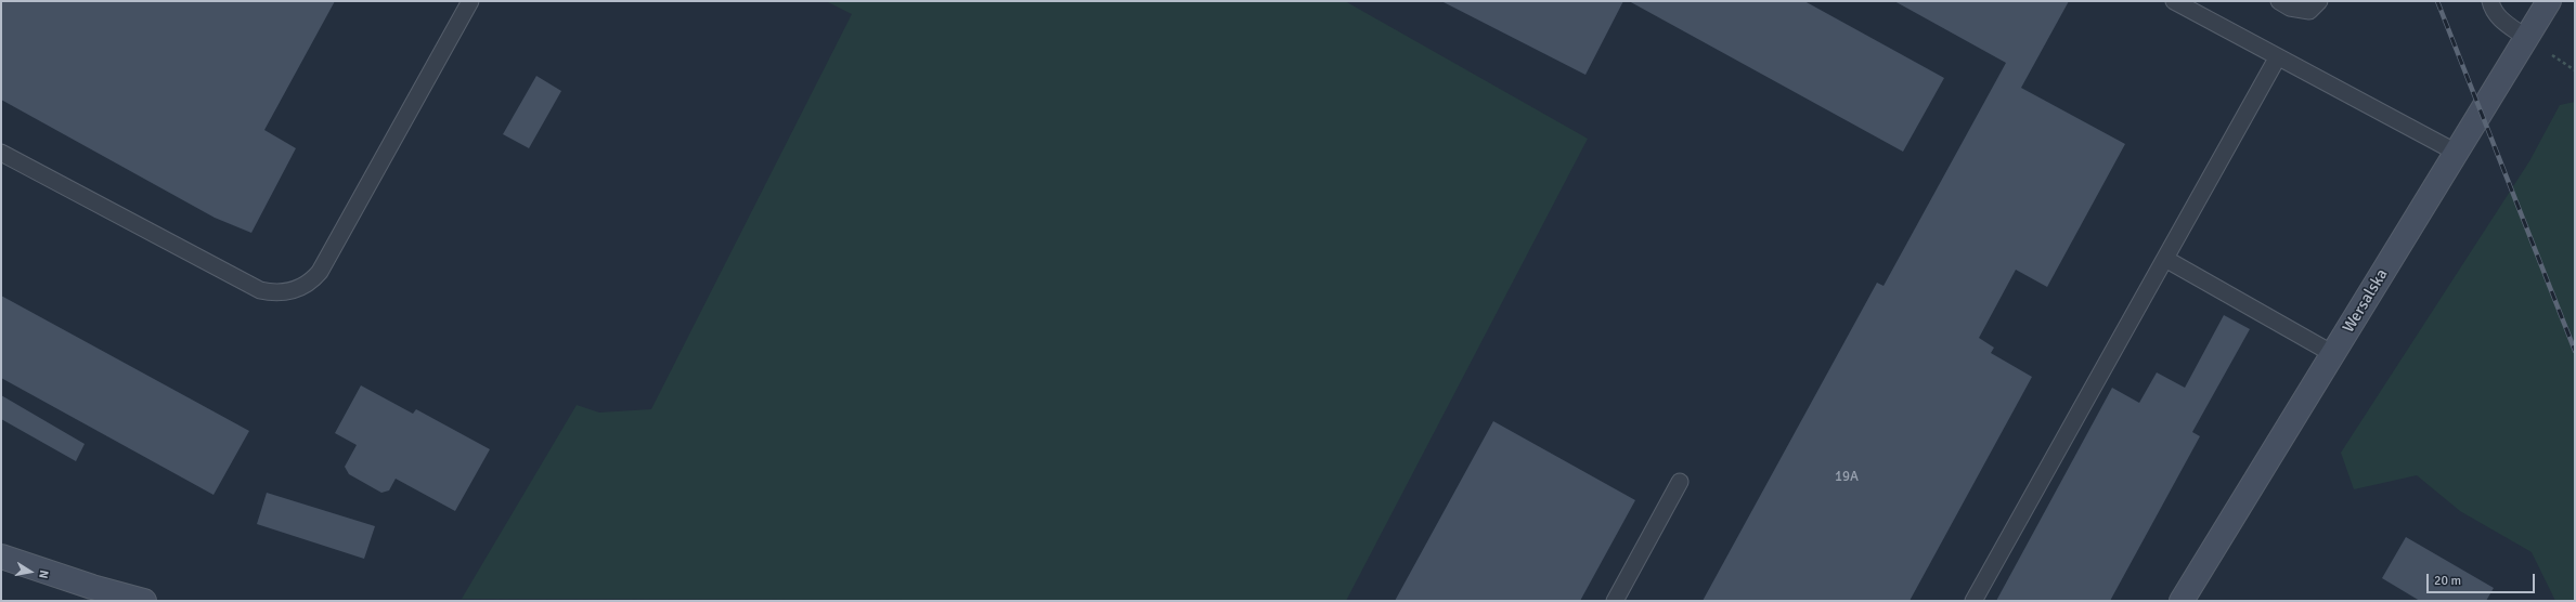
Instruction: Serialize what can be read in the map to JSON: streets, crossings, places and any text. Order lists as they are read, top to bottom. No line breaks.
{"streets":{"street":["Wersalska"]},"house_numbers":["19A"],"scale_bar":"20 m","north":"right"}
